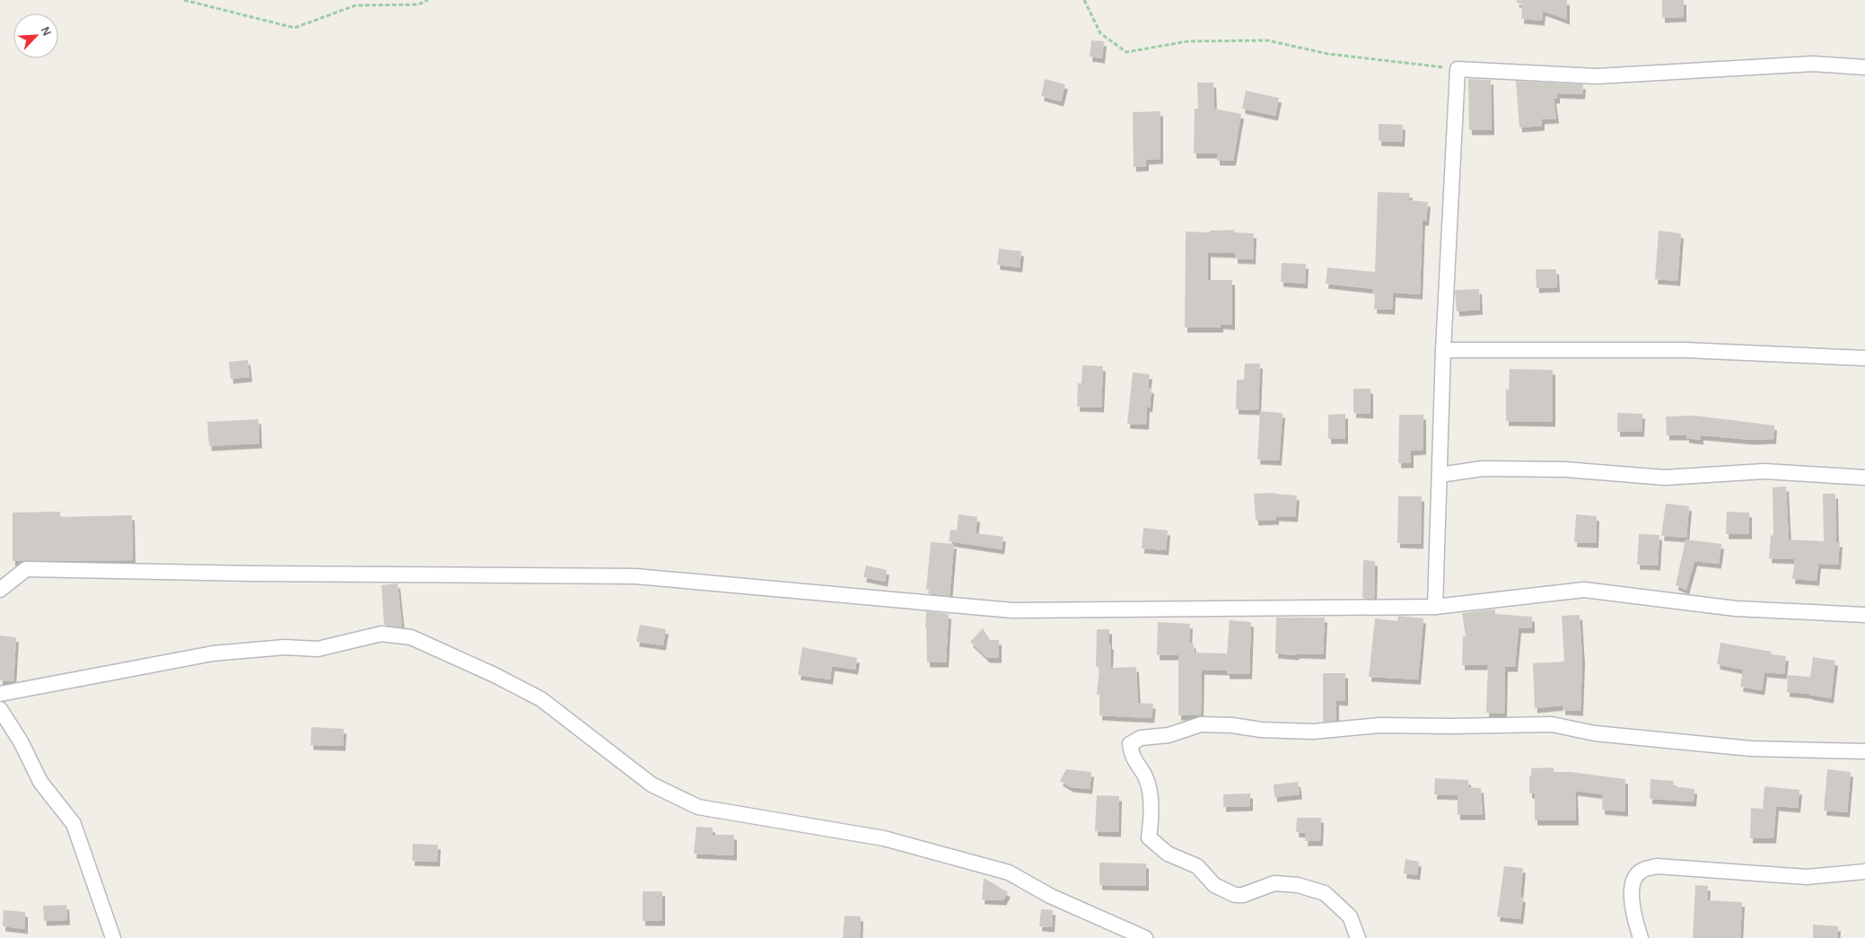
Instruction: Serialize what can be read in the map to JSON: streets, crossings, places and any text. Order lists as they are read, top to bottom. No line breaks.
{"north":"top right"}
